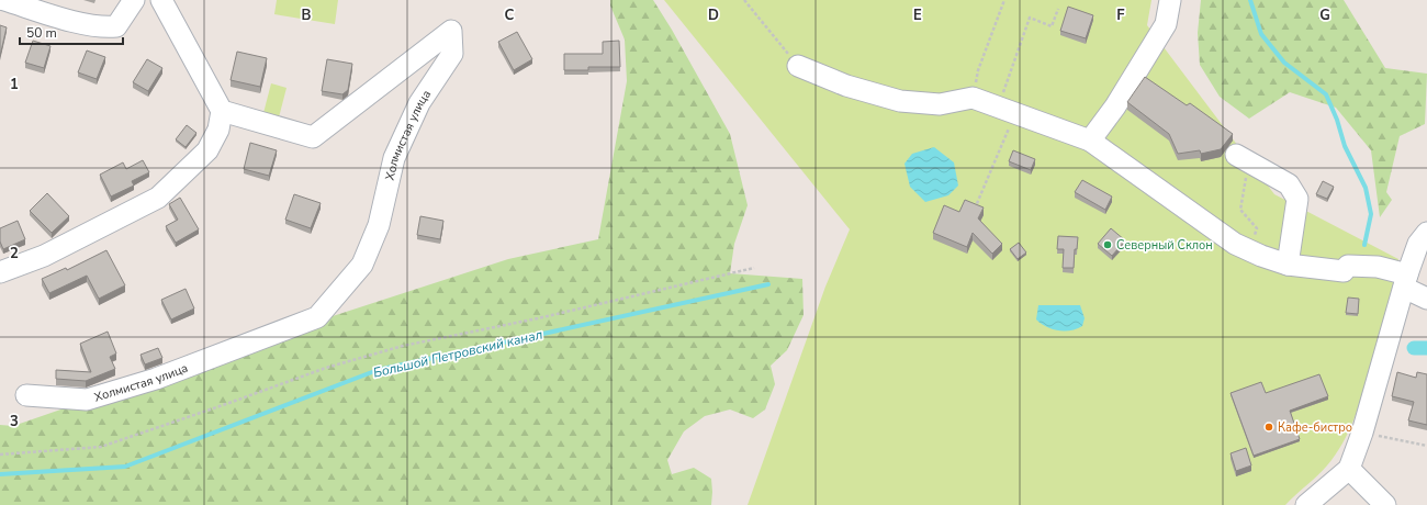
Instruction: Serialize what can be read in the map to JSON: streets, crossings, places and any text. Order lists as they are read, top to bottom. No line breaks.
{"streets":{"street":["Холмистая улица"]},"water":["Большой Петровский канал"],"places":["Северный Склон","Кафе-бистро"],"scale_bar":"50 m","grid":{"columns":["B","C","D","E","F","G"],"rows":["1","2","3"]}}
